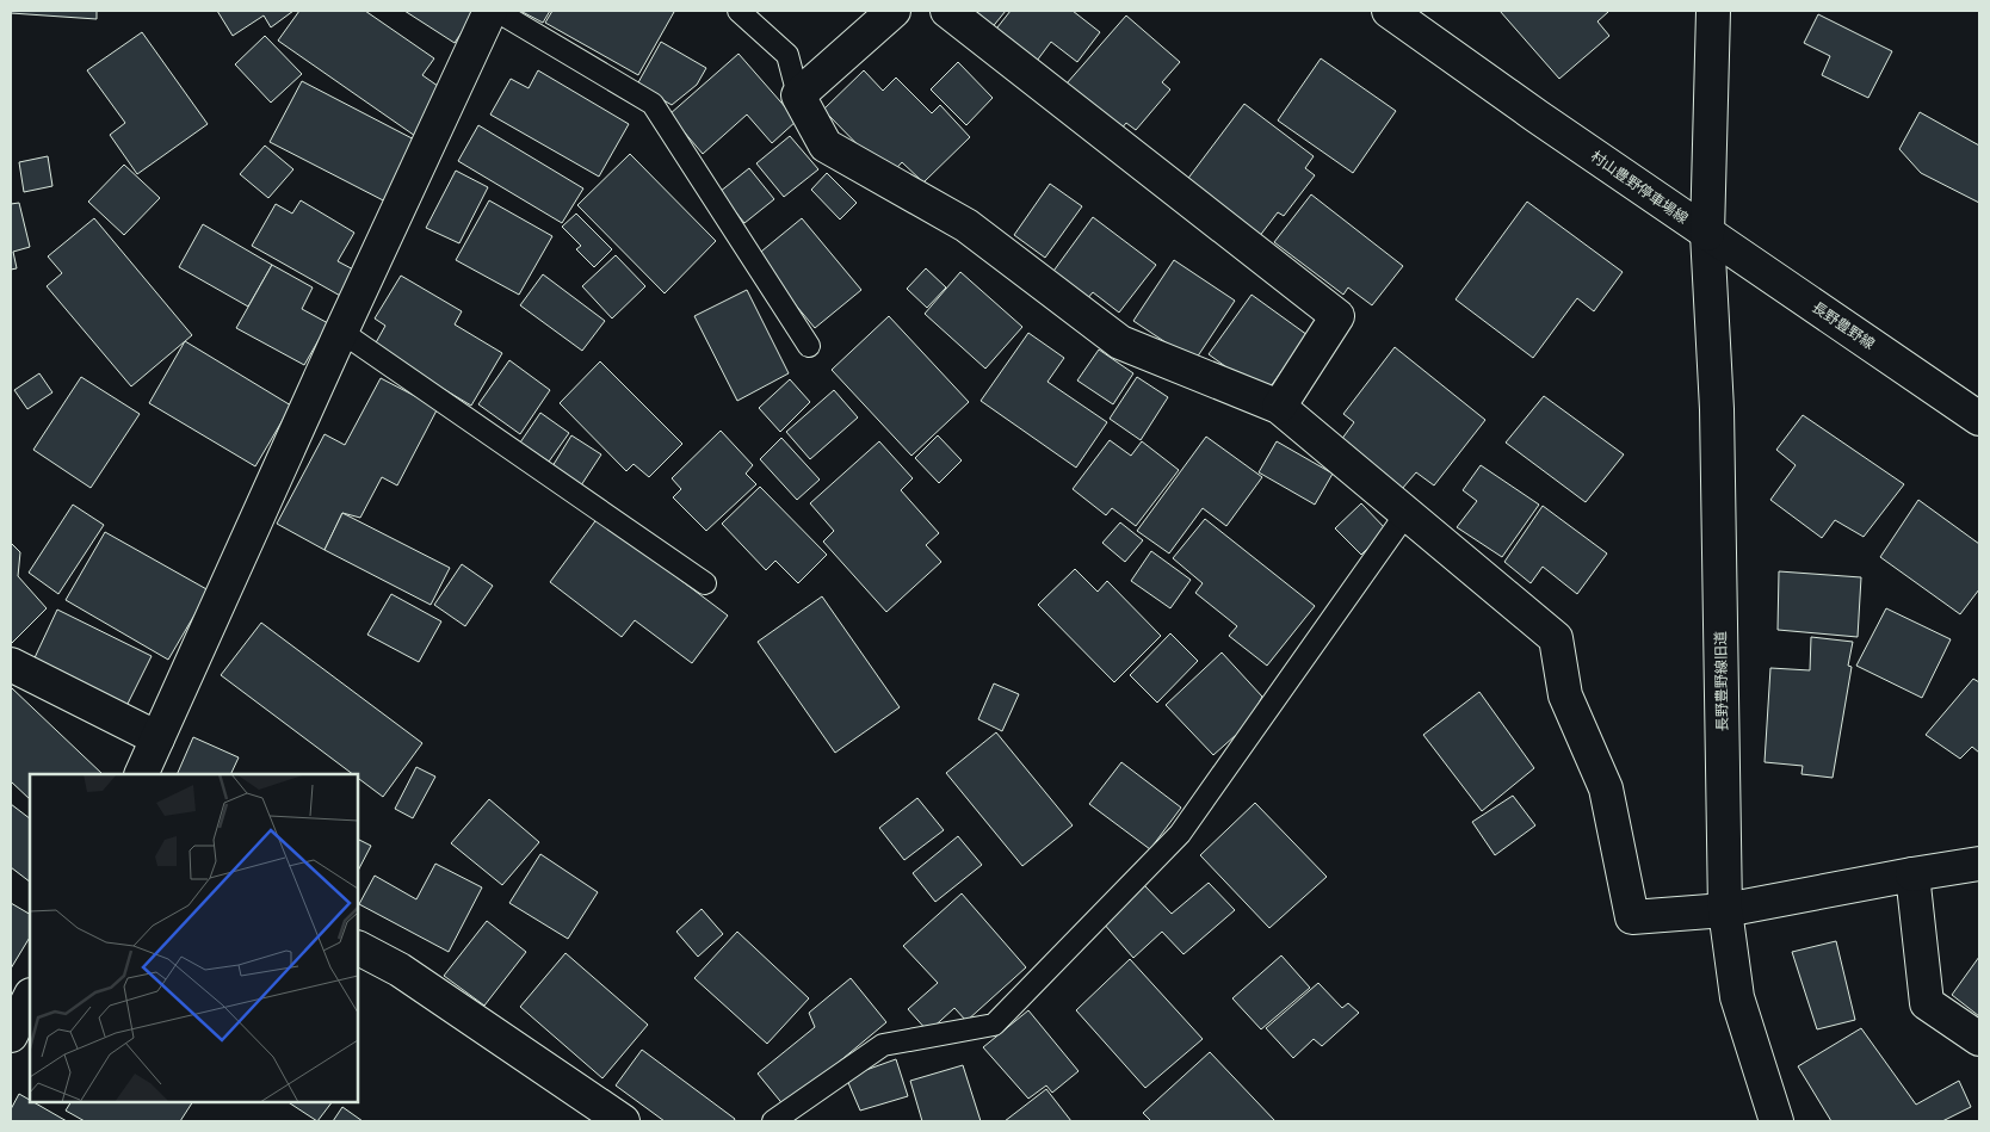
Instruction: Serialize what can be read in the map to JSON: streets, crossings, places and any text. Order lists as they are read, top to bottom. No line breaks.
{"streets":{"street":["村山豊野停車場線","長野豊野線","長野豊野線旧道"]},"crossings":[["村山豊野停車場線","長野豊野線"],["村山豊野停車場線","長野豊野線旧道"],["長野豊野線","長野豊野線旧道"]]}
